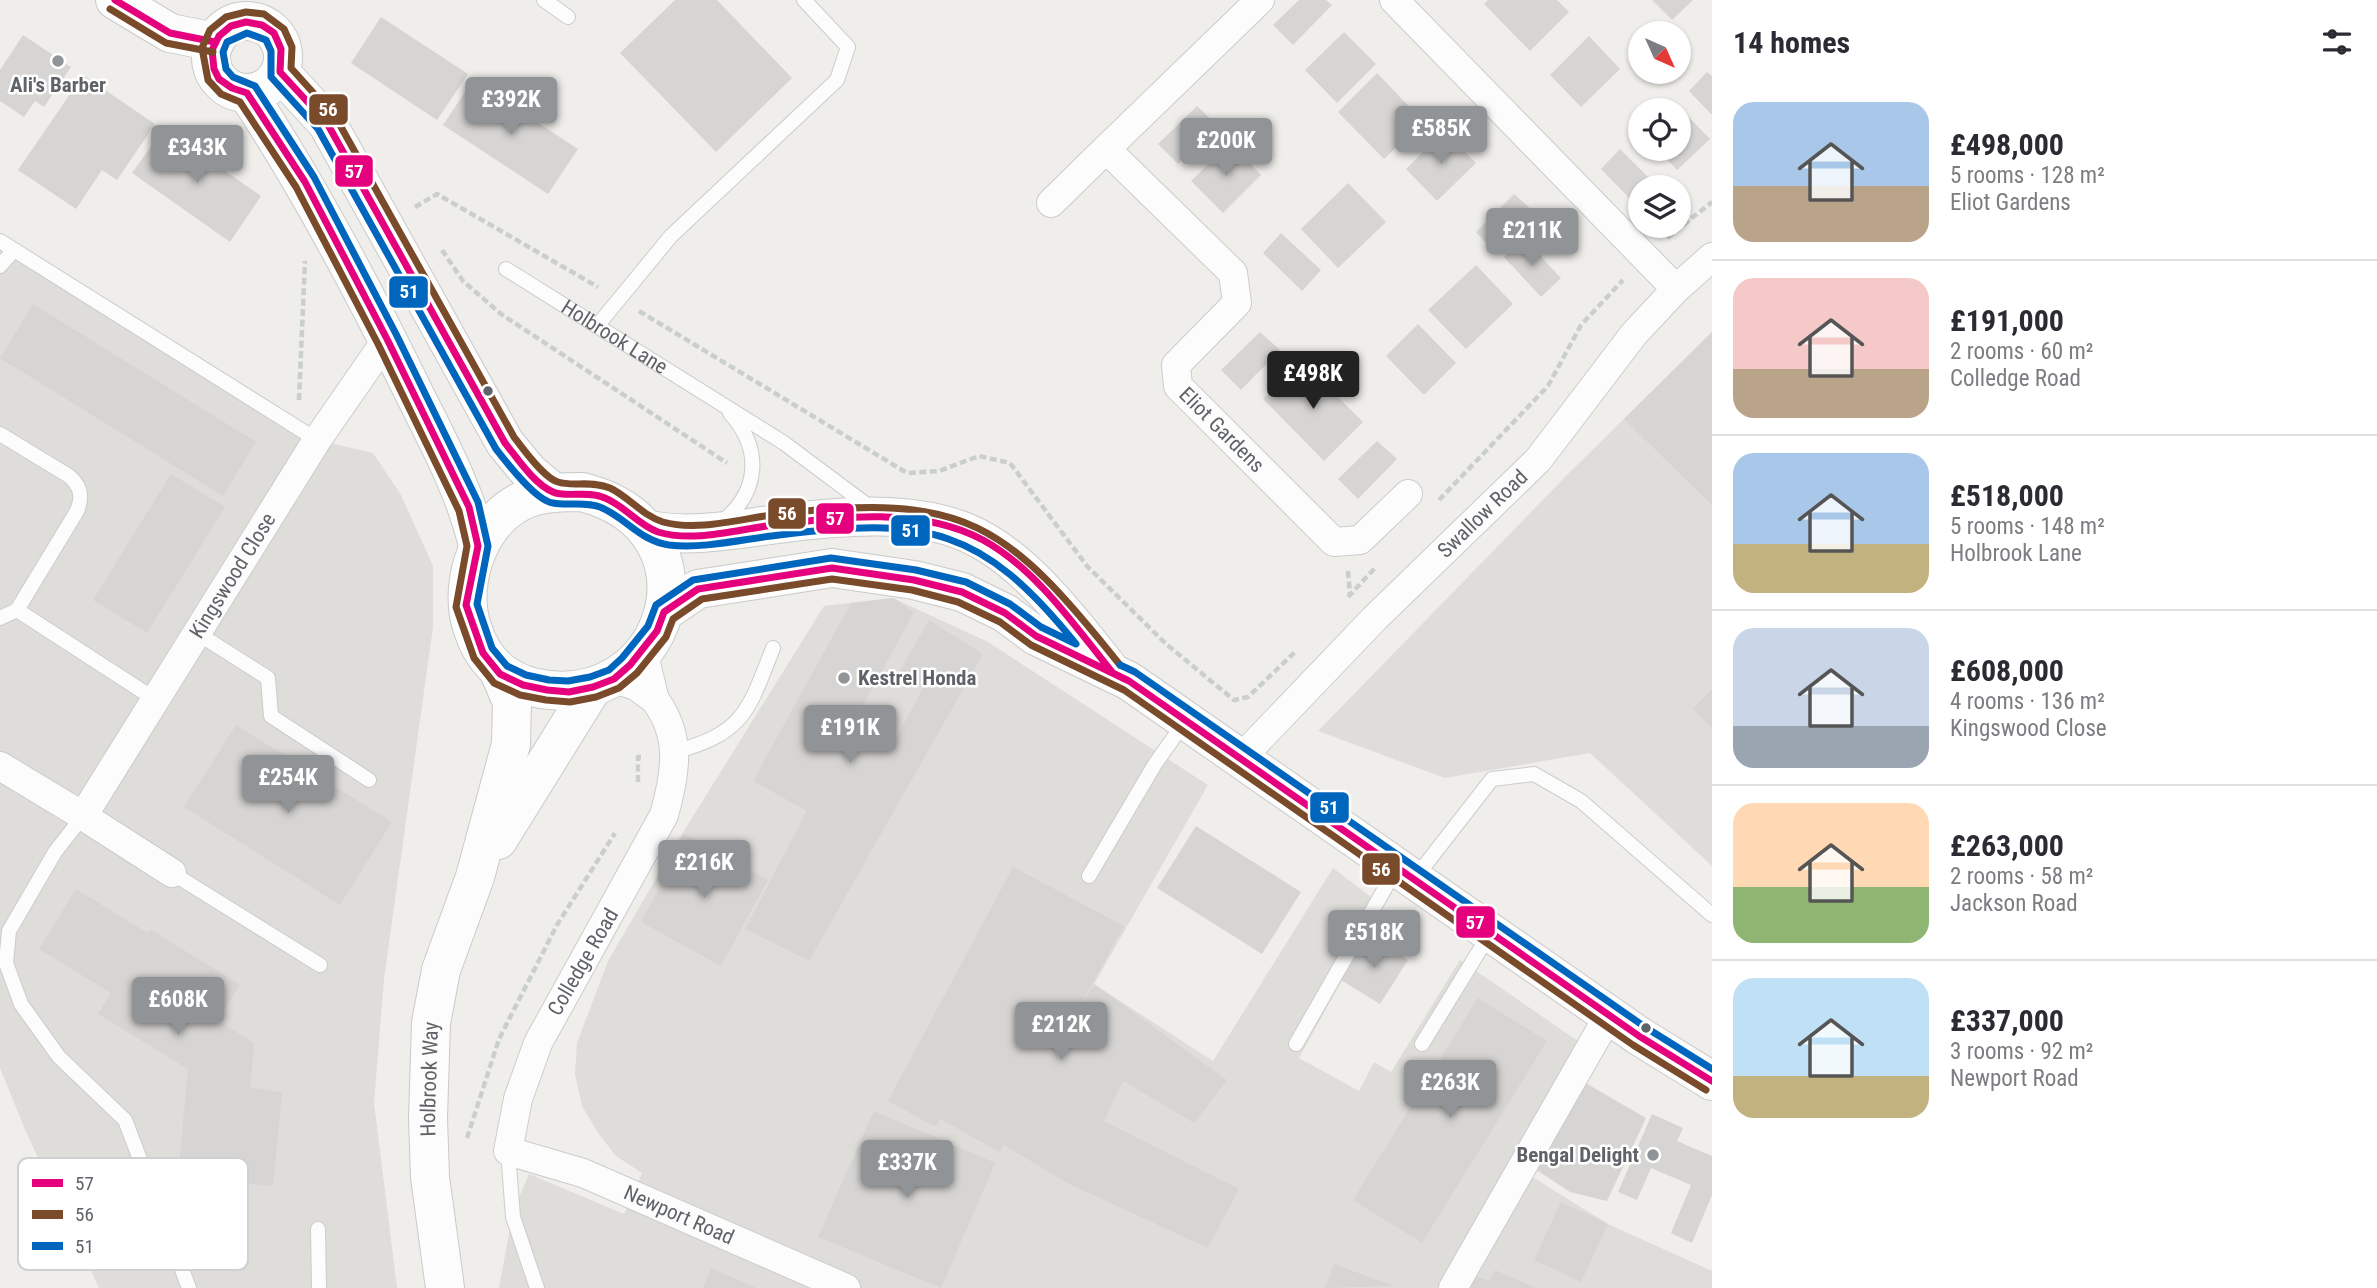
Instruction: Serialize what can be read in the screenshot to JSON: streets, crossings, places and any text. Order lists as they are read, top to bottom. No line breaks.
{"streets":{"main road":["Holbrook Way"],"street":["Eliot Gardens","Swallow Road","Kingswood Close","Colledge Road","Newport Road"],"lane":["Holbrook Lane"]},"crossings":[["Colledge Road","Holbrook Way"],["Colledge Road","Newport Road"]],"places":["Ali's Barber","Kestrel Honda","Bengal Delight"],"lines":["transit line 57","transit line 56","transit line 51"],"legend":["57","56","51"],"north":"bottom right","page":{"heading":"14 homes","price":["£392K","£585K","£200K","£343K","£211K","£498K","£191K","£254K","£216K","£518K","£608K","£212K","£263K","£337K"],"list":[{"name":"£498,000","note":"5 rooms · 128 m² · Eliot Gardens"},{"name":"£191,000","note":"2 rooms · 60 m² · Colledge Road"},{"name":"£518,000","note":"5 rooms · 148 m² · Holbrook Lane"},{"name":"£608,000","note":"4 rooms · 136 m² · Kingswood Close"},{"name":"£263,000","note":"2 rooms · 58 m² · Jackson Road"},{"name":"£337,000","note":"3 rooms · 92 m² · Newport Road"}]}}
